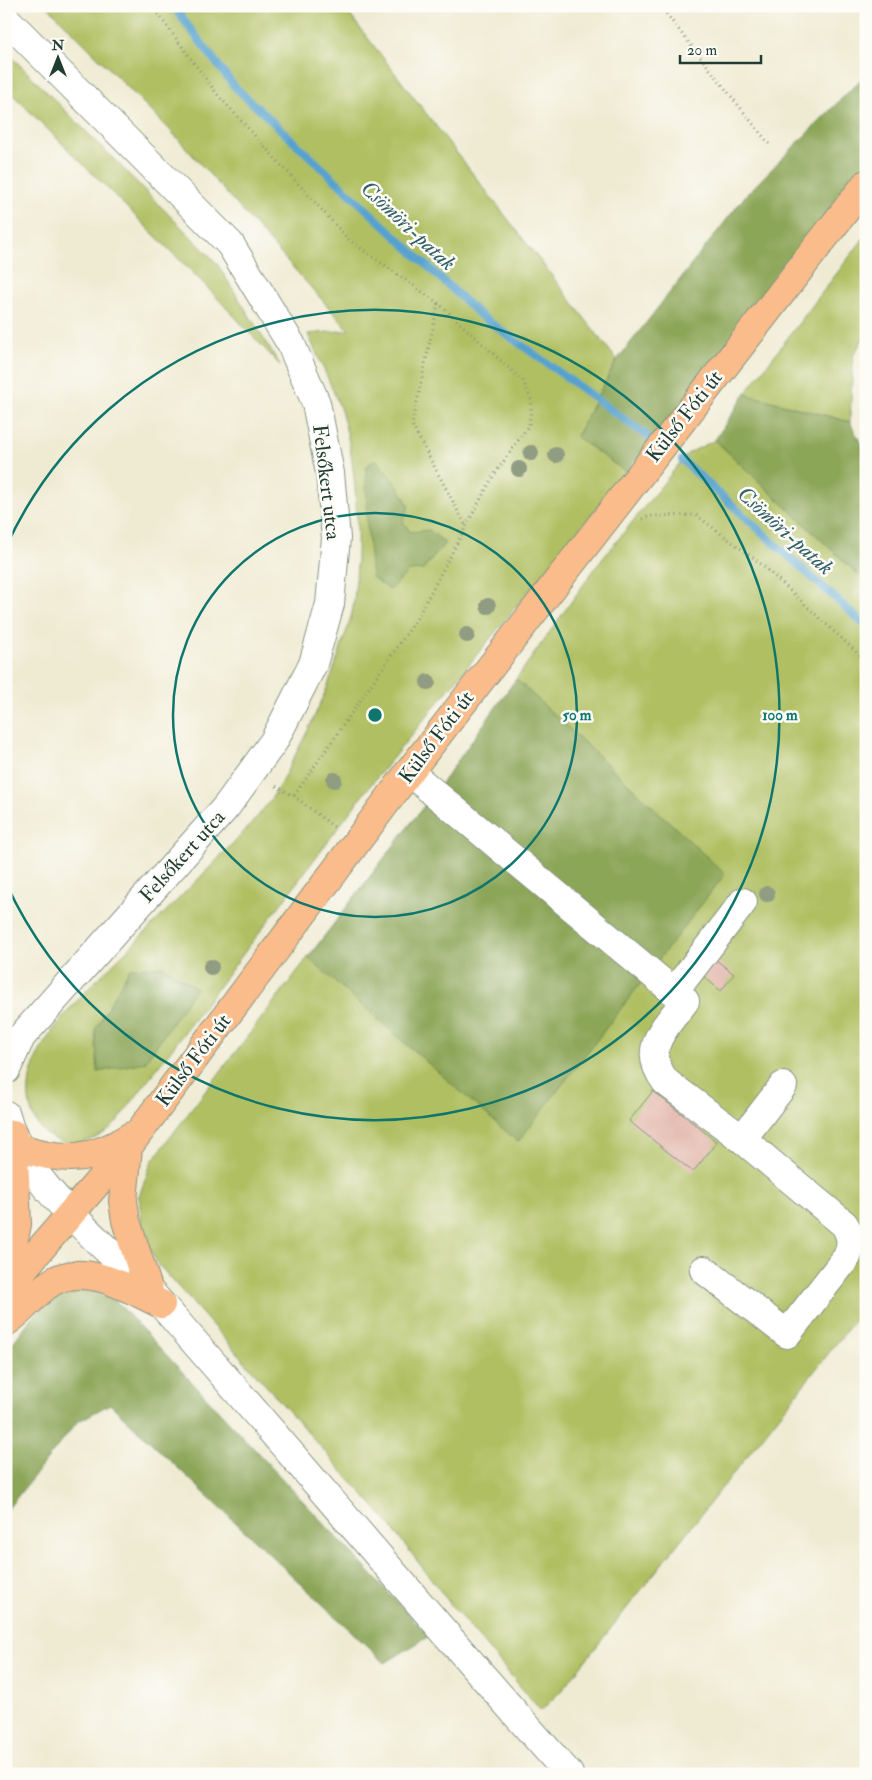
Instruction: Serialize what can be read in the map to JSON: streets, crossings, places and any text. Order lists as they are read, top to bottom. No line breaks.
{"streets":{"main road":["Külső Fóti út"],"street":["Felsőkert utca"]},"water":["Csömöri-patak"],"scale_bar":"20 m","north":"top","rings":["50 m","100 m"]}
